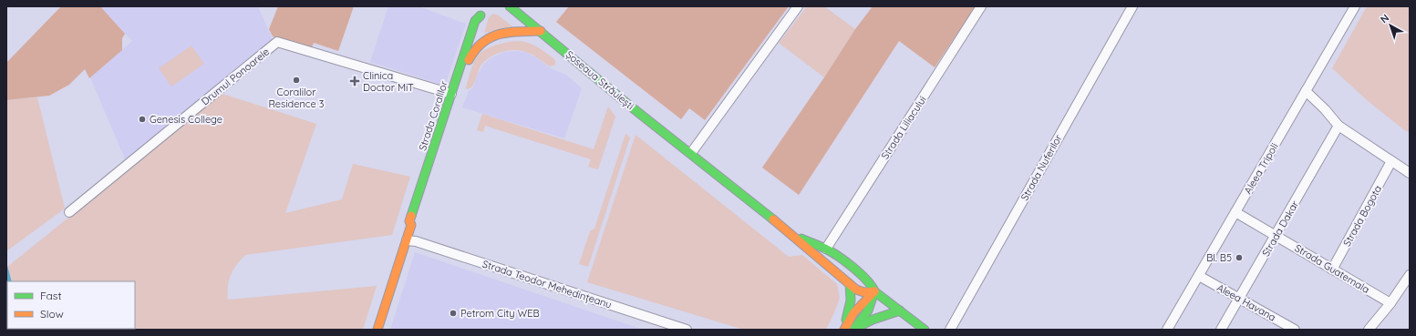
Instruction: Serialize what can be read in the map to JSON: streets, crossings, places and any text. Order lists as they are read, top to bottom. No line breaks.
{"streets":{"street":["Drumul Ponoarele","Șoseaua Străulești","Strada Coralilor","Strada Liliacului","Strada Nuferilor","Aleea Tripoli","Strada Bogota","Strada Dakar","Strada Guatemala","Strada Teodor Mehedințeanu","Aleea Havana"]},"crossings":[["Drumul Ponoarele","Strada Coralilor"],["Șoseaua Străulești","Strada Liliacului"],["Strada Coralilor","Strada Teodor Mehedințeanu"],["Aleea Tripoli","Strada Guatemala"],["Aleea Tripoli","Aleea Havana"],["Strada Bogota","Strada Guatemala"],["Strada Dakar","Strada Guatemala"],["Strada Dakar","Aleea Havana"]],"places":{"other":["Coralilor Residence 3","Genesis College","Bl. B5","Petrom City WEB"],"health":["Clinica Doctor MiT"]},"legend":["Fast","Slow"],"north":"top left"}
